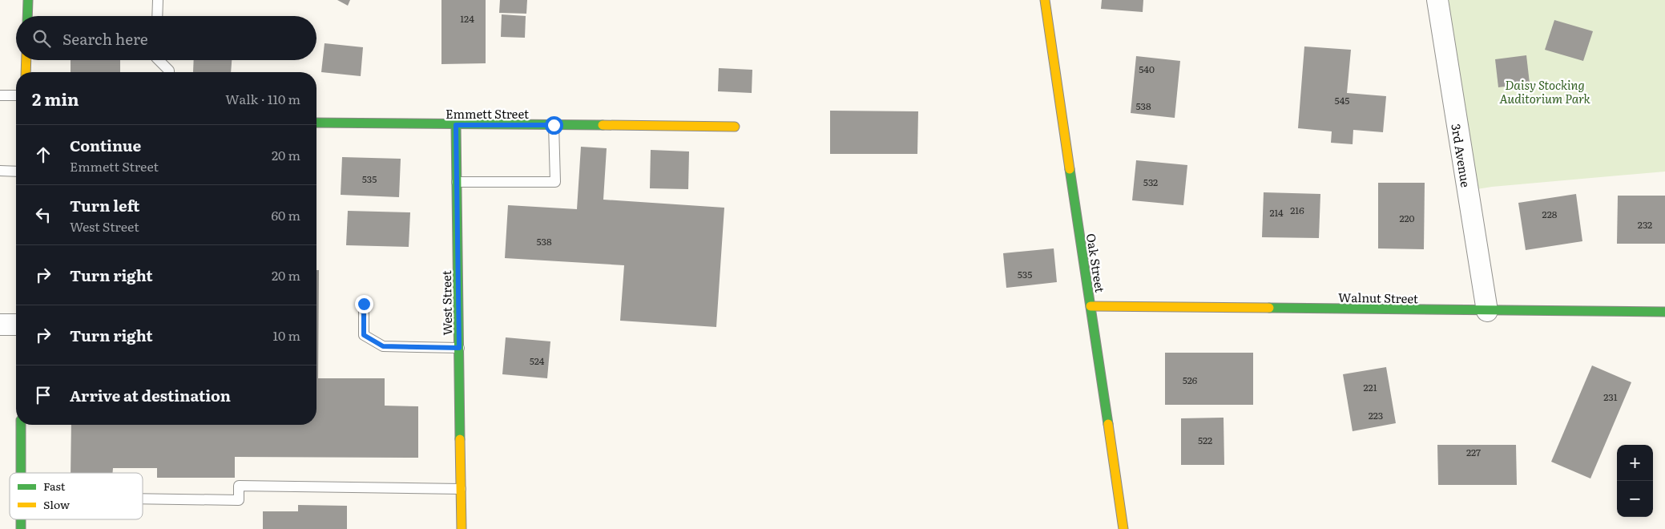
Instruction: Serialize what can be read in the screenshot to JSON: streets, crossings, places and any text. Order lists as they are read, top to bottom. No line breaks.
{"streets":{"street":["Emmett Street","3rd Avenue","Oak Street","Walnut Street","West Street"]},"crossings":[["Emmett Street","West Street"],["3rd Avenue","Walnut Street"],["Oak Street","Walnut Street"]],"parks":["Daisy Stocking Auditorium Park"],"house_numbers":["124","540","545","538","535","532","216","214","228","220","232","538","535","524","526","221","231","223","522","227"],"legend":["Fast","Slow"],"page":{"search":"Search here","heading":["2 min","Walk · 110 m"],"list":[["Continue","Emmett Street","20 m"],["Turn left","West Street","60 m"],["Turn right","20 m"],["Turn right","10 m"],"Arrive at destination"],"map_buttons":["+","−"]}}
